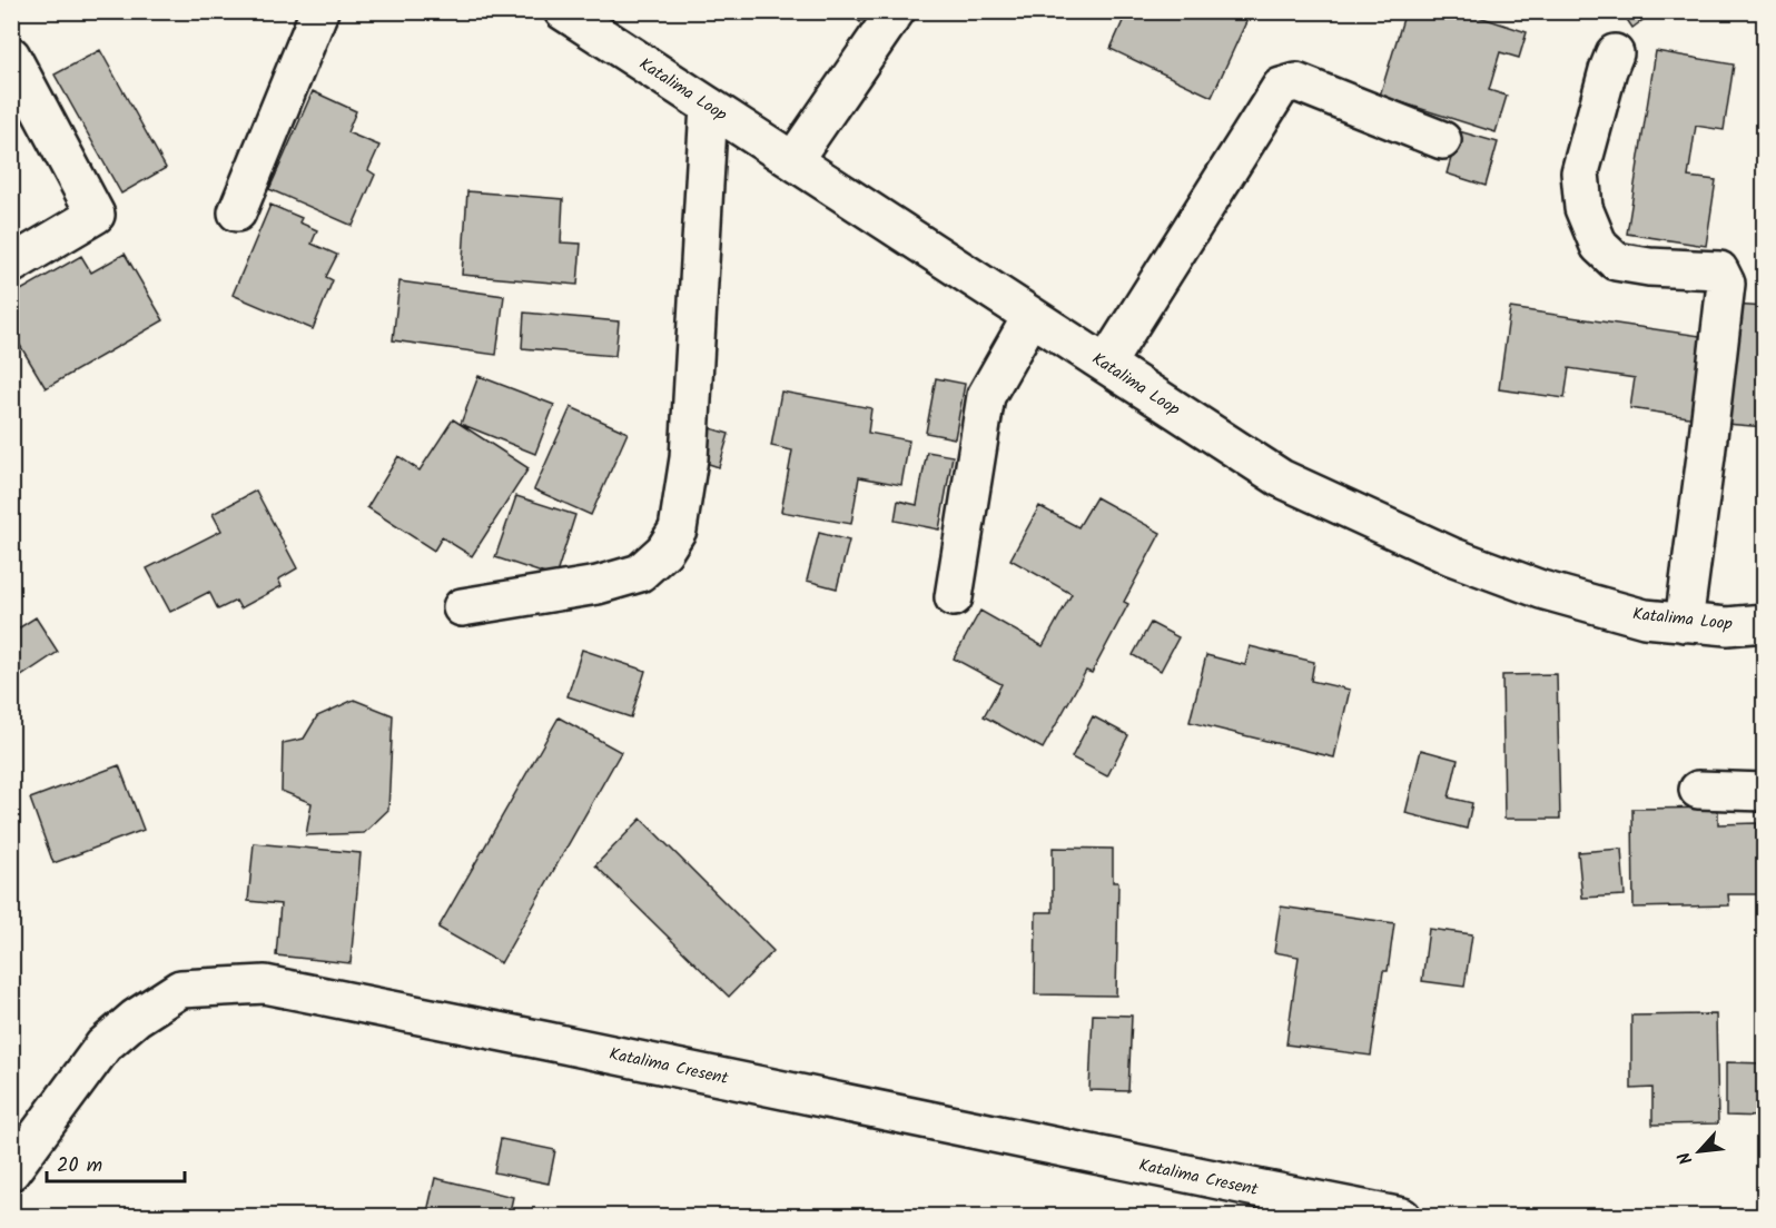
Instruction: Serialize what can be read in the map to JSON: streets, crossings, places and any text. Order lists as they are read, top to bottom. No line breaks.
{"streets":{"street":["Katalima Loop","Katalima Cresent"]},"scale_bar":"20 m","north":"bottom left"}
